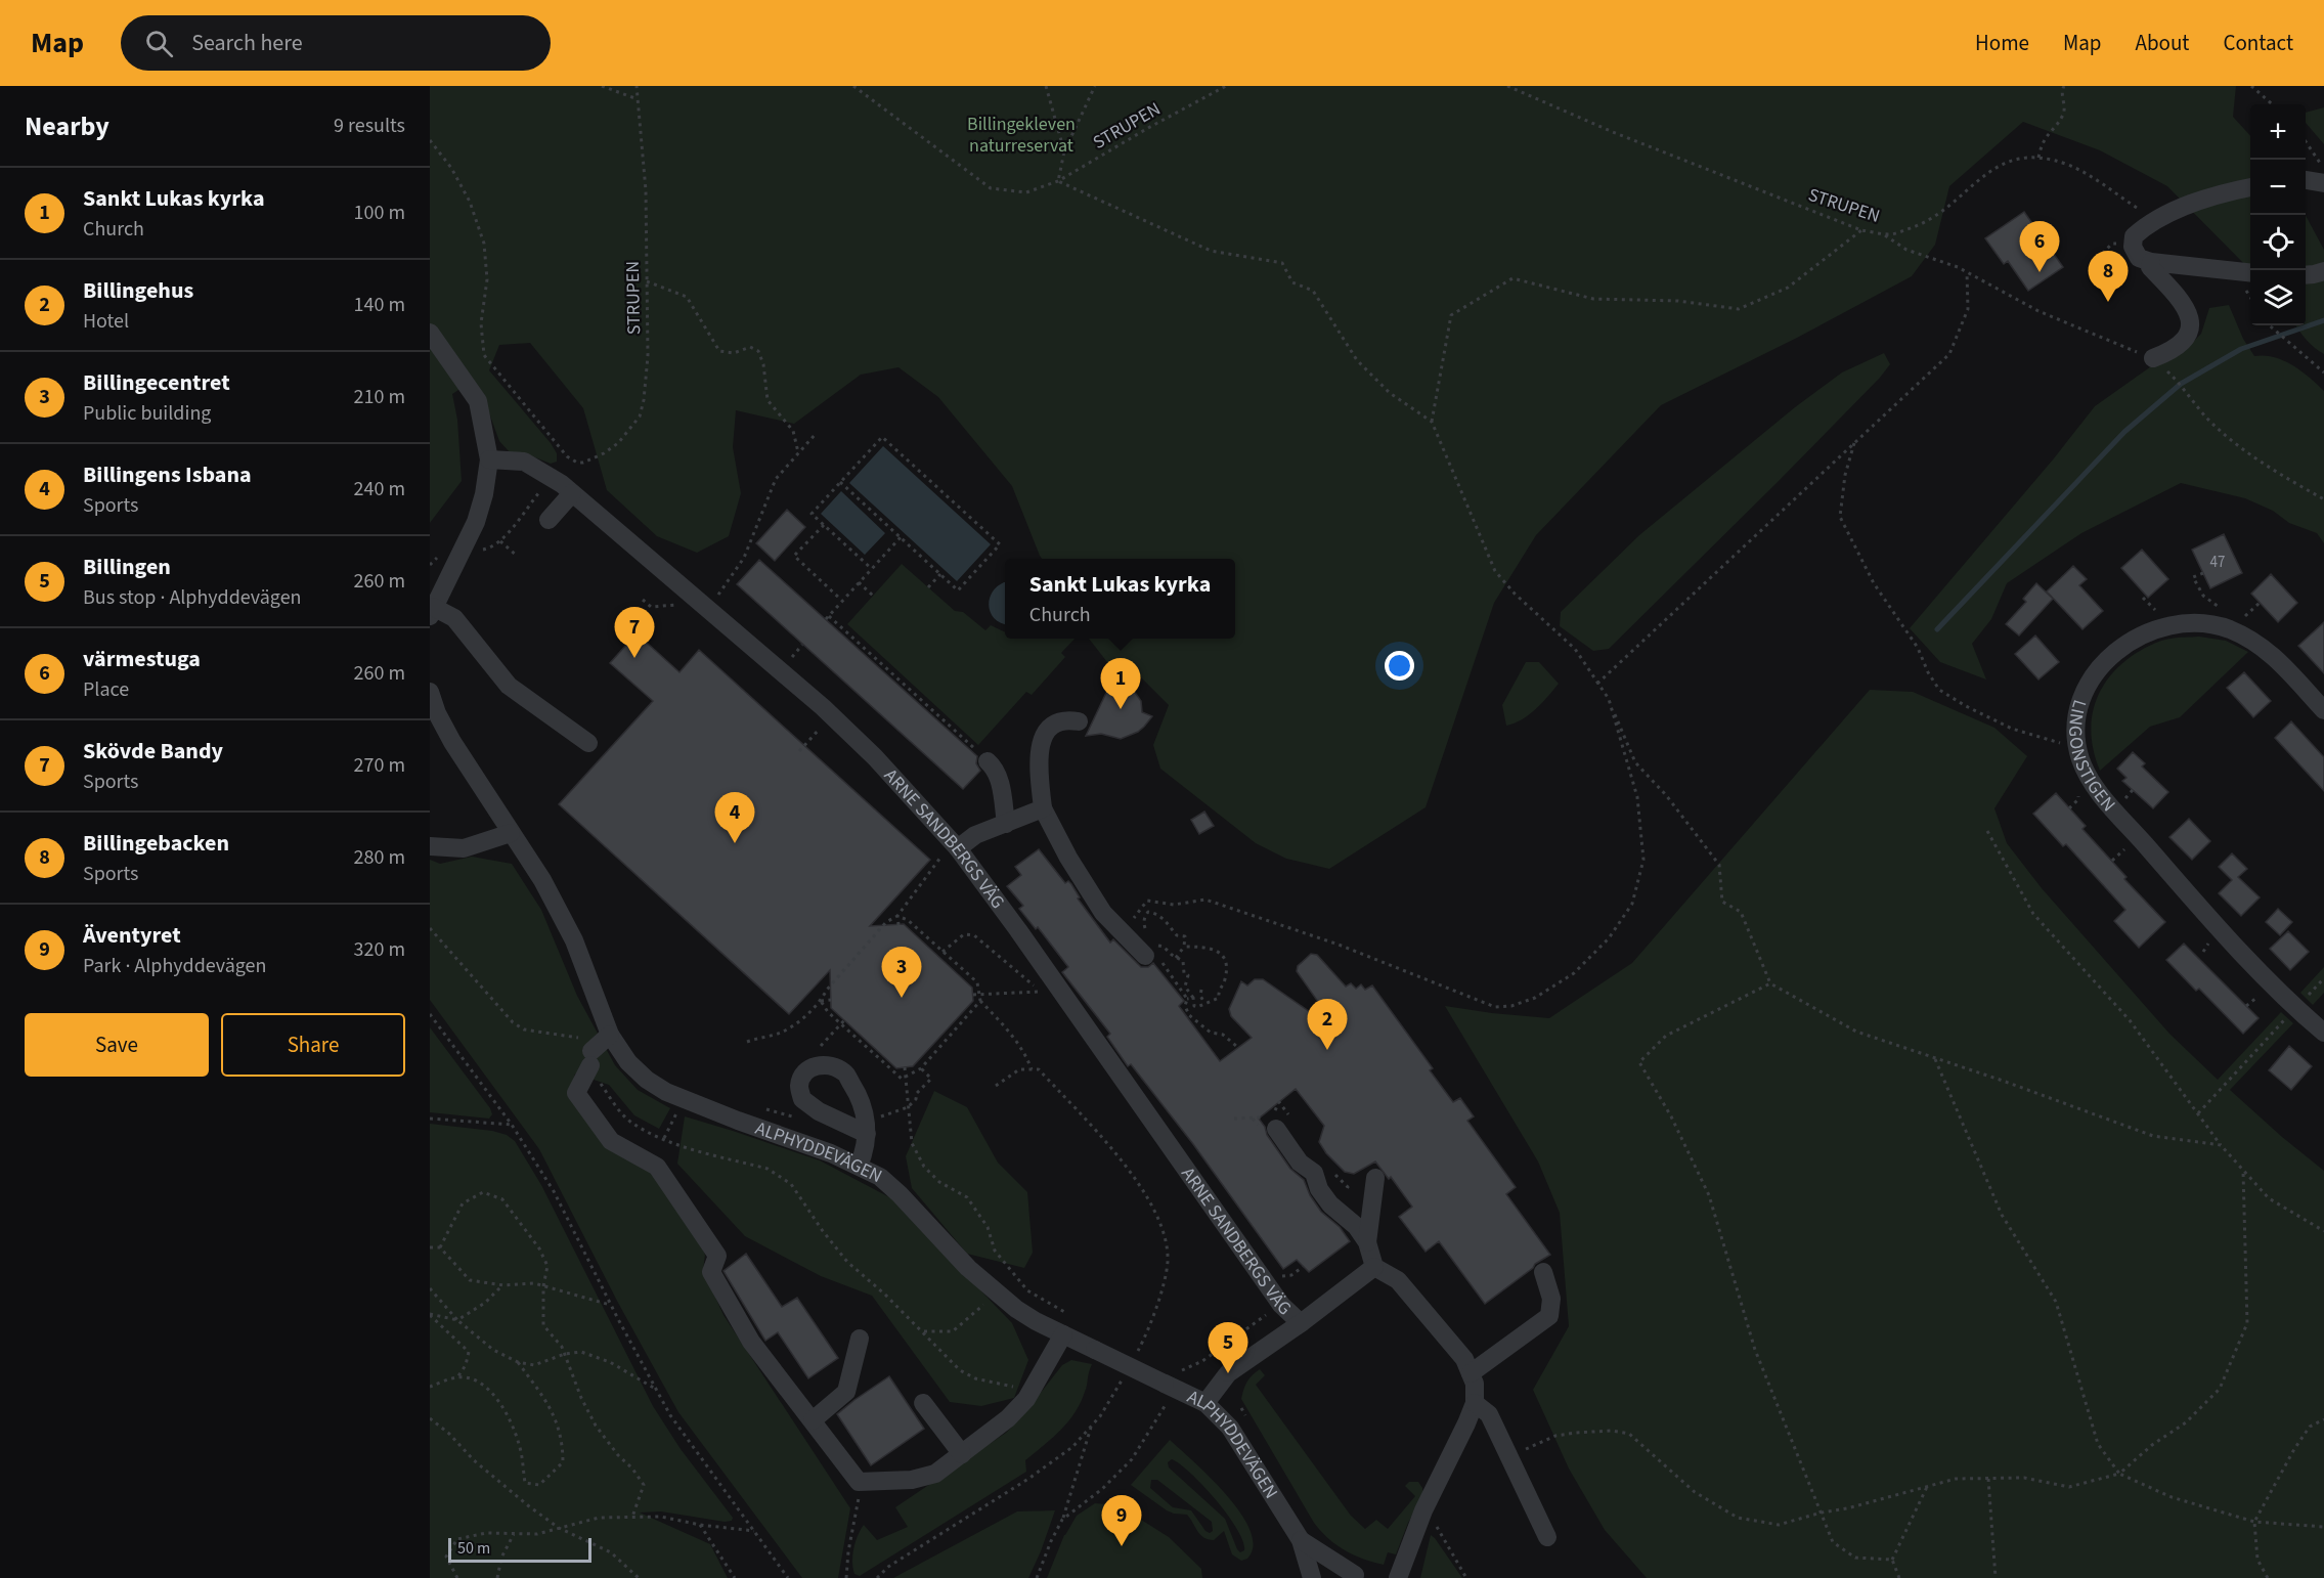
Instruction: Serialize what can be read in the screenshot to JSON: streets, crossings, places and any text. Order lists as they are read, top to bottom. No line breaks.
{"streets":{"street":["LINGONSTIGEN","ARNE SANDBERGS VÄG","ALPHYDDEVÄGEN"],"path":["STRUPEN"]},"parks":["Billingekleven naturreservat"],"house_numbers":["47"],"scale_bar":"50 m","page":{"header":"Map","search":"Search here","nav":["Home","Map","About","Contact"],"heading":["Nearby","9 results"],"map_buttons":["+","−"],"list":[{"mark":"1","name":"Sankt Lukas kyrka","note":"Church","value":"100 m"},{"mark":"2","name":"Billingehus","note":"Hotel","value":"140 m"},{"mark":"3","name":"Billingecentret","note":"Public building","value":"210 m"},{"mark":"4","name":"Billingens Isbana","note":"Sports","value":"240 m"},{"mark":"5","name":"Billingen","note":"Bus stop · Alphyddevägen","value":"260 m"},{"mark":"6","name":"värmestuga","note":"Place","value":"260 m"},{"mark":"7","name":"Skövde Bandy","note":"Sports","value":"270 m"},{"mark":"8","name":"Billingebacken","note":"Sports","value":"280 m"},{"mark":"9","name":"Äventyret","note":"Park · Alphyddevägen","value":"320 m"}],"pins":["6","8","7","1","4","3","2","5","9"],"popup":["Sankt Lukas kyrka","Church"],"buttons":["Save","Share"],"scale":"50 m"}}
